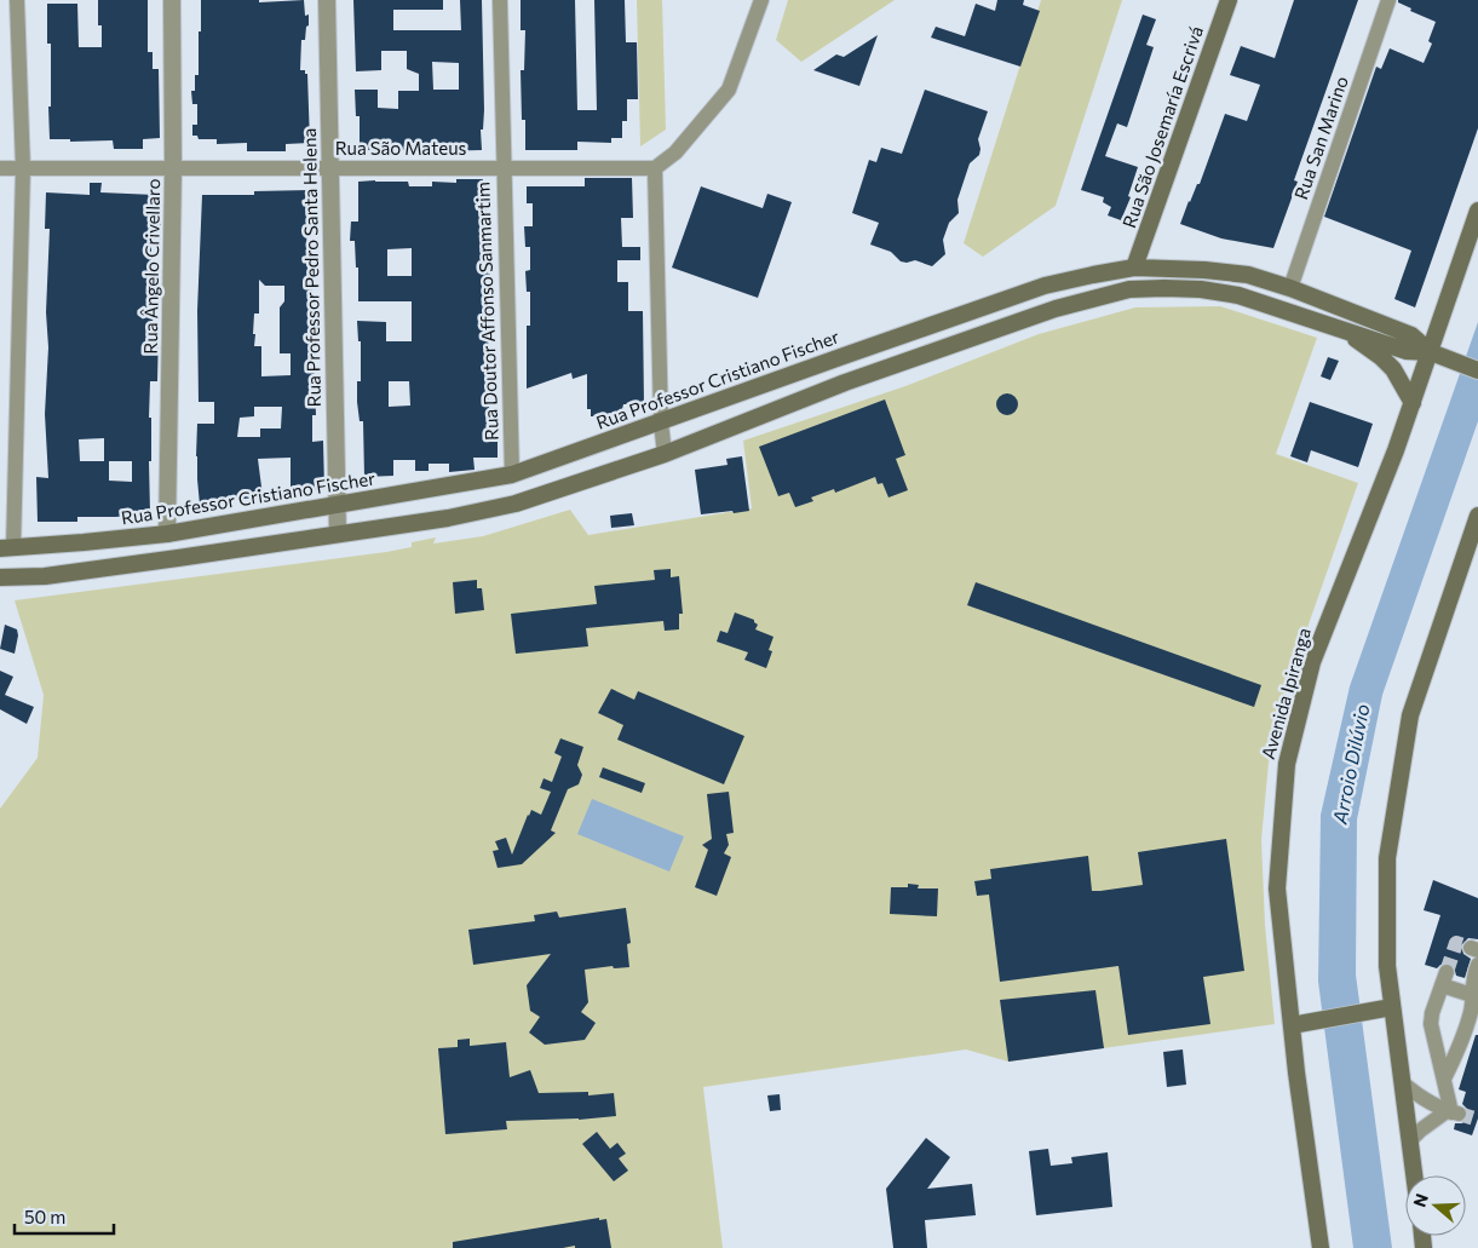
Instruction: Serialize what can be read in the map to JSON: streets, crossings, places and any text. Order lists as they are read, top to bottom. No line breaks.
{"streets":{"main road":["Rua São Josemaría Escrivá","Rua Professor Cristiano Fischer","Avenida Ipiranga"],"street":["Rua San Marino","Rua São Mateus","Rua Ângelo Crivellaro","Rua Professor Pedro Santa Helena","Rua Doutor Affonso Sanmartim"]},"crossings":[["Rua São Josemaría Escrivá","Rua Professor Cristiano Fischer"],["Rua San Marino","Rua Professor Cristiano Fischer"],["Rua São Mateus","Rua Ângelo Crivellaro"],["Rua São Mateus","Rua Professor Pedro Santa Helena"],["Rua São Mateus","Rua Doutor Affonso Sanmartim"],["Rua Ângelo Crivellaro","Rua Professor Cristiano Fischer"],["Rua Professor Pedro Santa Helena","Rua Professor Cristiano Fischer"],["Rua Doutor Affonso Sanmartim","Rua Professor Cristiano Fischer"],["Rua Professor Cristiano Fischer","Avenida Ipiranga"]],"water":["Arroio Dilúvio"],"scale_bar":"50 m","north":"left"}
